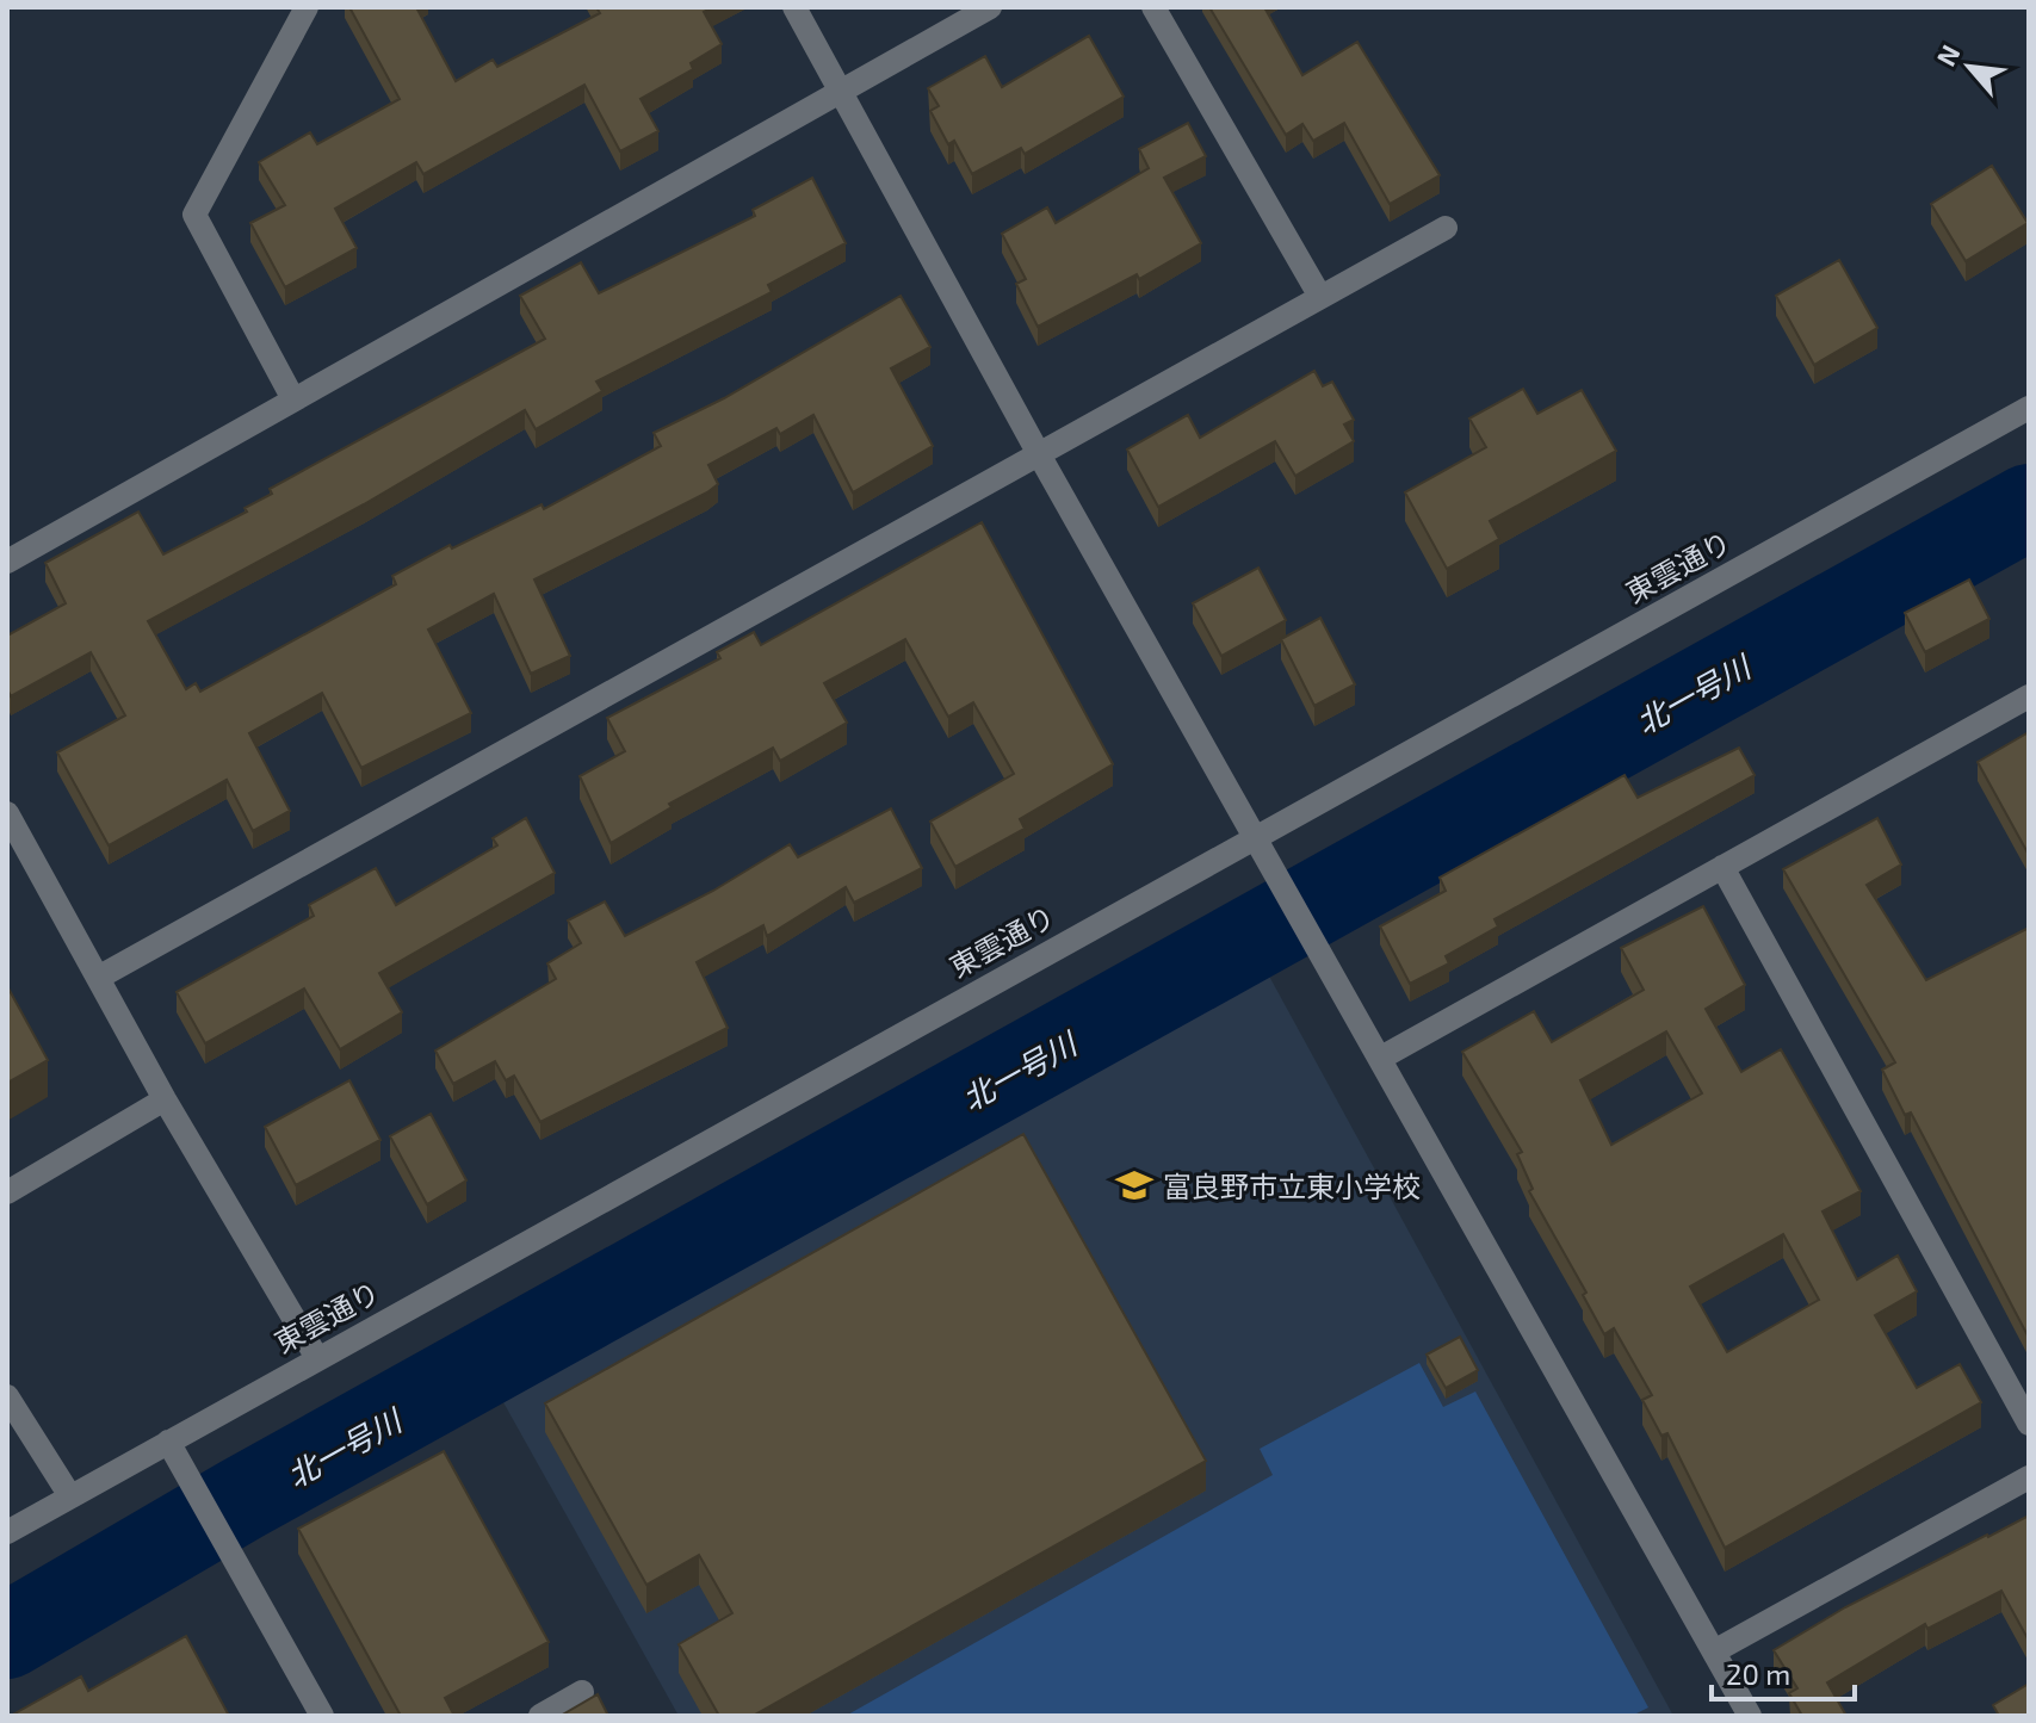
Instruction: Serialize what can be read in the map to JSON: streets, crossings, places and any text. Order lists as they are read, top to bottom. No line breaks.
{"streets":{"street":["東雲通り"]},"water":["北一号川"],"places":{"school or university":["富良野市立東小学校"]},"scale_bar":"20 m","north":"top left"}
